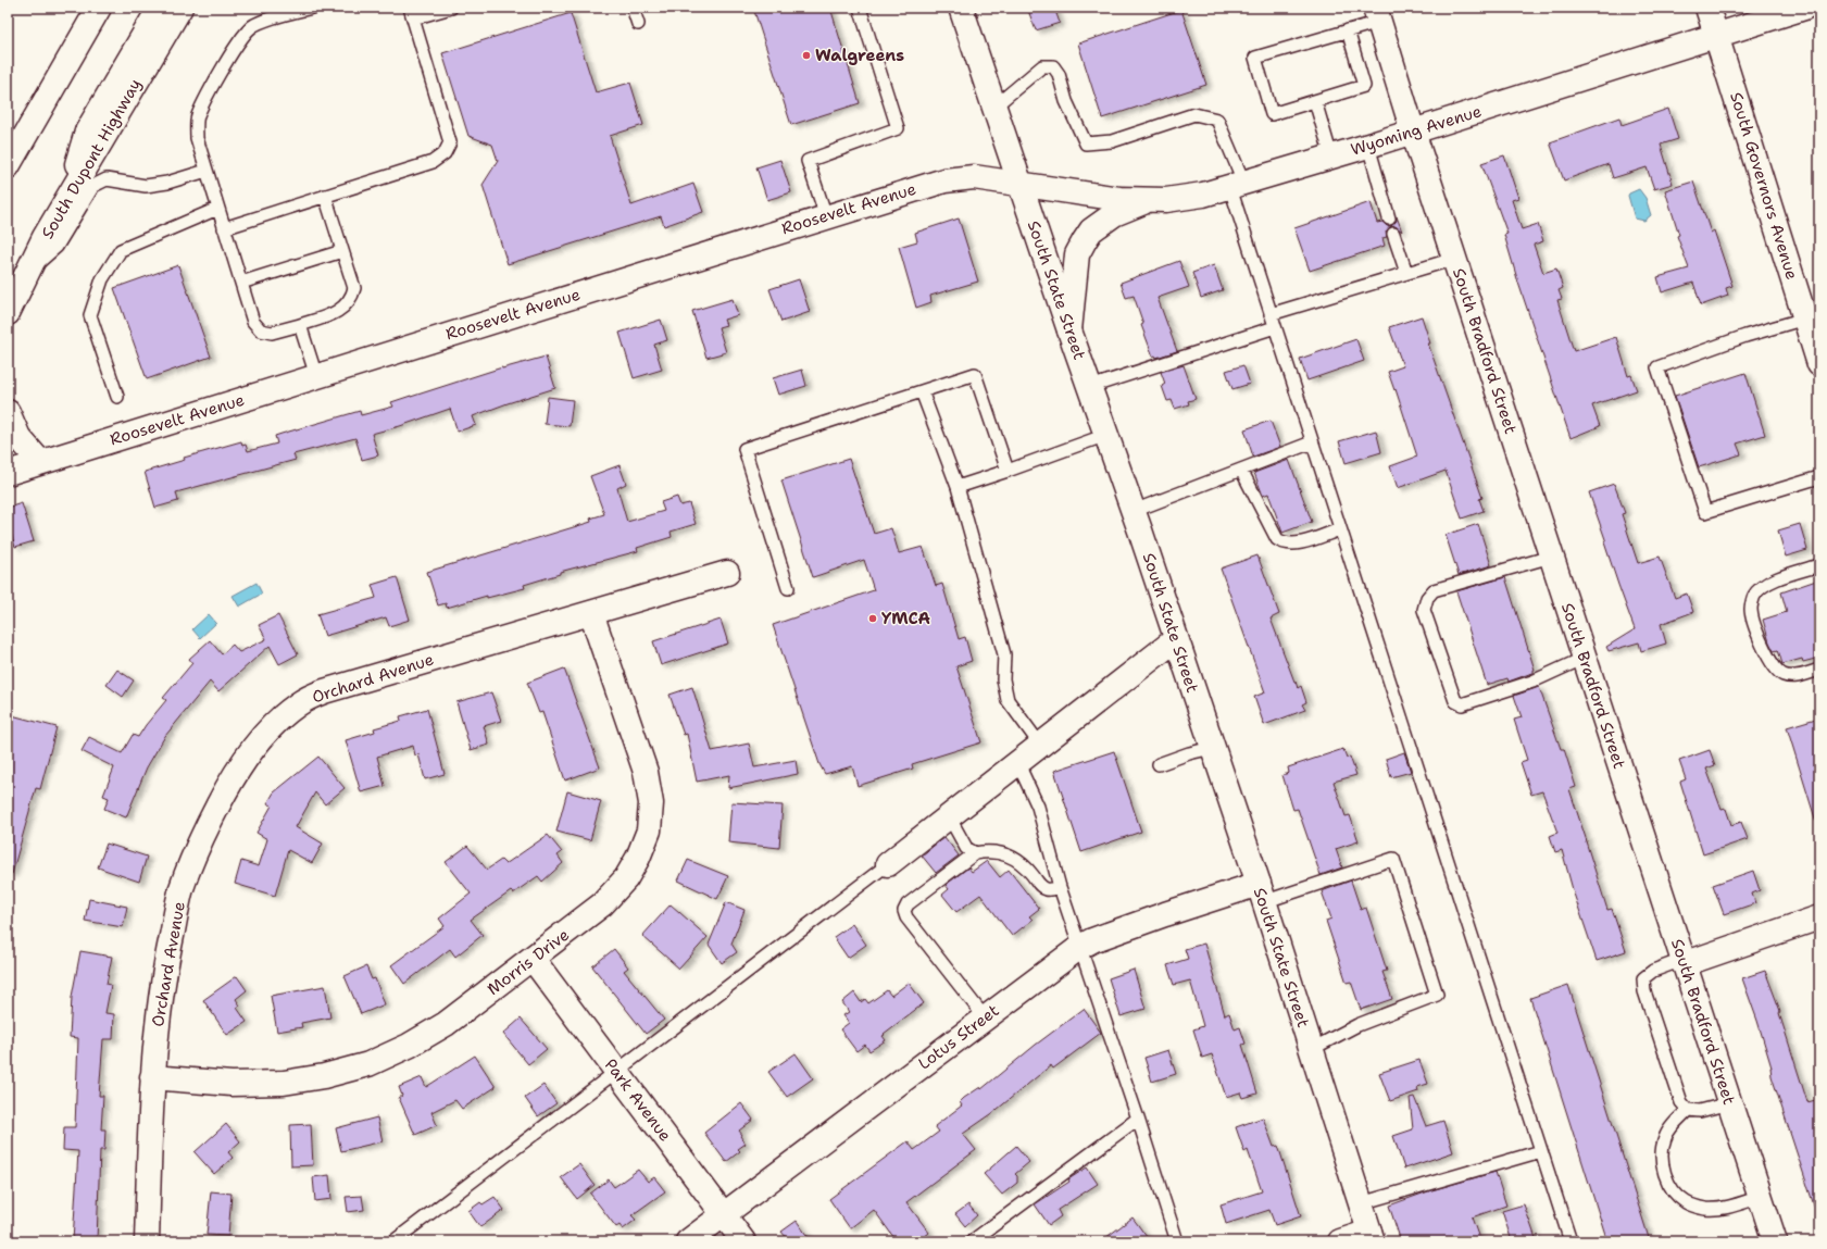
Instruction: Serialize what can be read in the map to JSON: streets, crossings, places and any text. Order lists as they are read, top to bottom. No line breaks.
{"streets":{"main road":["Wyoming Avenue","South Dupont Highway","South Governors Avenue","Roosevelt Avenue","South State Street","South Bradford Street","Orchard Avenue","Morris Drive","Lotus Street","Park Avenue"]},"crossings":[["Wyoming Avenue","South Governors Avenue"],["Wyoming Avenue","Roosevelt Avenue"],["Wyoming Avenue","South State Street"],["Wyoming Avenue","South Bradford Street"],["Roosevelt Avenue","South State Street"],["South State Street","Lotus Street"],["Orchard Avenue","Morris Drive"],["Morris Drive","Park Avenue"],["Lotus Street","Park Avenue"]],"places":["Walgreens","YMCA"]}
